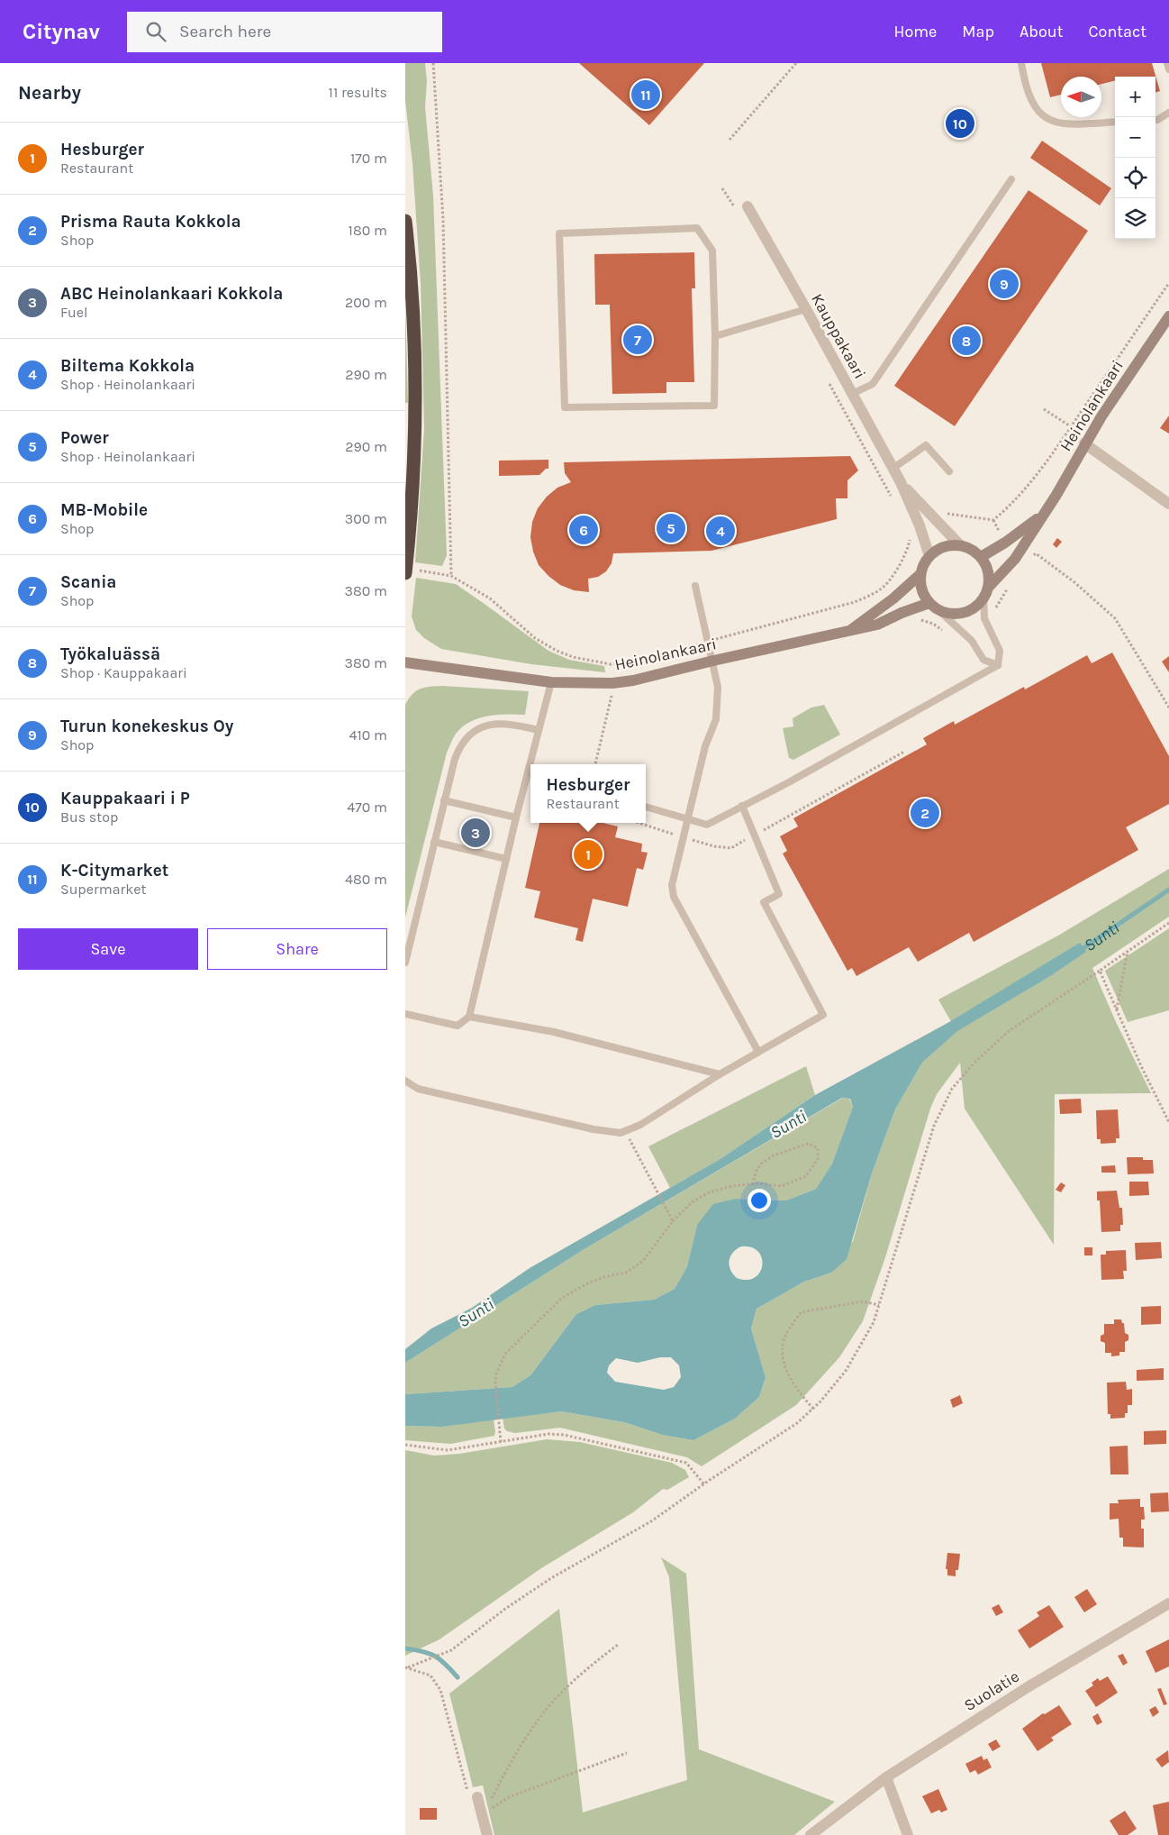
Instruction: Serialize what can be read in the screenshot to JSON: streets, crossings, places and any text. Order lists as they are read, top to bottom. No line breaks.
{"streets":{"street":["Kauppakaari","Heinolankaari","Suolatie"]},"crossings":[["Kauppakaari","Heinolankaari"]],"water":["Sunti"],"north":"left","page":{"header":"Citynav","search":"Search here","nav":["Home","Map","About","Contact"],"heading":["Nearby","11 results"],"map_buttons":["+","−"],"pins":["11","10","9","7","8","5","6","4","2","3","1"],"list":[{"mark":"1","name":"Hesburger","note":"Restaurant","value":"170 m"},{"mark":"2","name":"Prisma Rauta Kokkola","note":"Shop","value":"180 m"},{"mark":"3","name":"ABC Heinolankaari Kokkola","note":"Fuel","value":"200 m"},{"mark":"4","name":"Biltema Kokkola","note":"Shop · Heinolankaari","value":"290 m"},{"mark":"5","name":"Power","note":"Shop · Heinolankaari","value":"290 m"},{"mark":"6","name":"MB-Mobile","note":"Shop","value":"300 m"},{"mark":"7","name":"Scania","note":"Shop","value":"380 m"},{"mark":"8","name":"Työkaluässä","note":"Shop · Kauppakaari","value":"380 m"},{"mark":"9","name":"Turun konekeskus Oy","note":"Shop","value":"410 m"},{"mark":"10","name":"Kauppakaari i P","note":"Bus stop","value":"470 m"},{"mark":"11","name":"K-Citymarket","note":"Supermarket","value":"480 m"}],"popup":["Hesburger","Restaurant"],"buttons":["Save","Share"]}}
